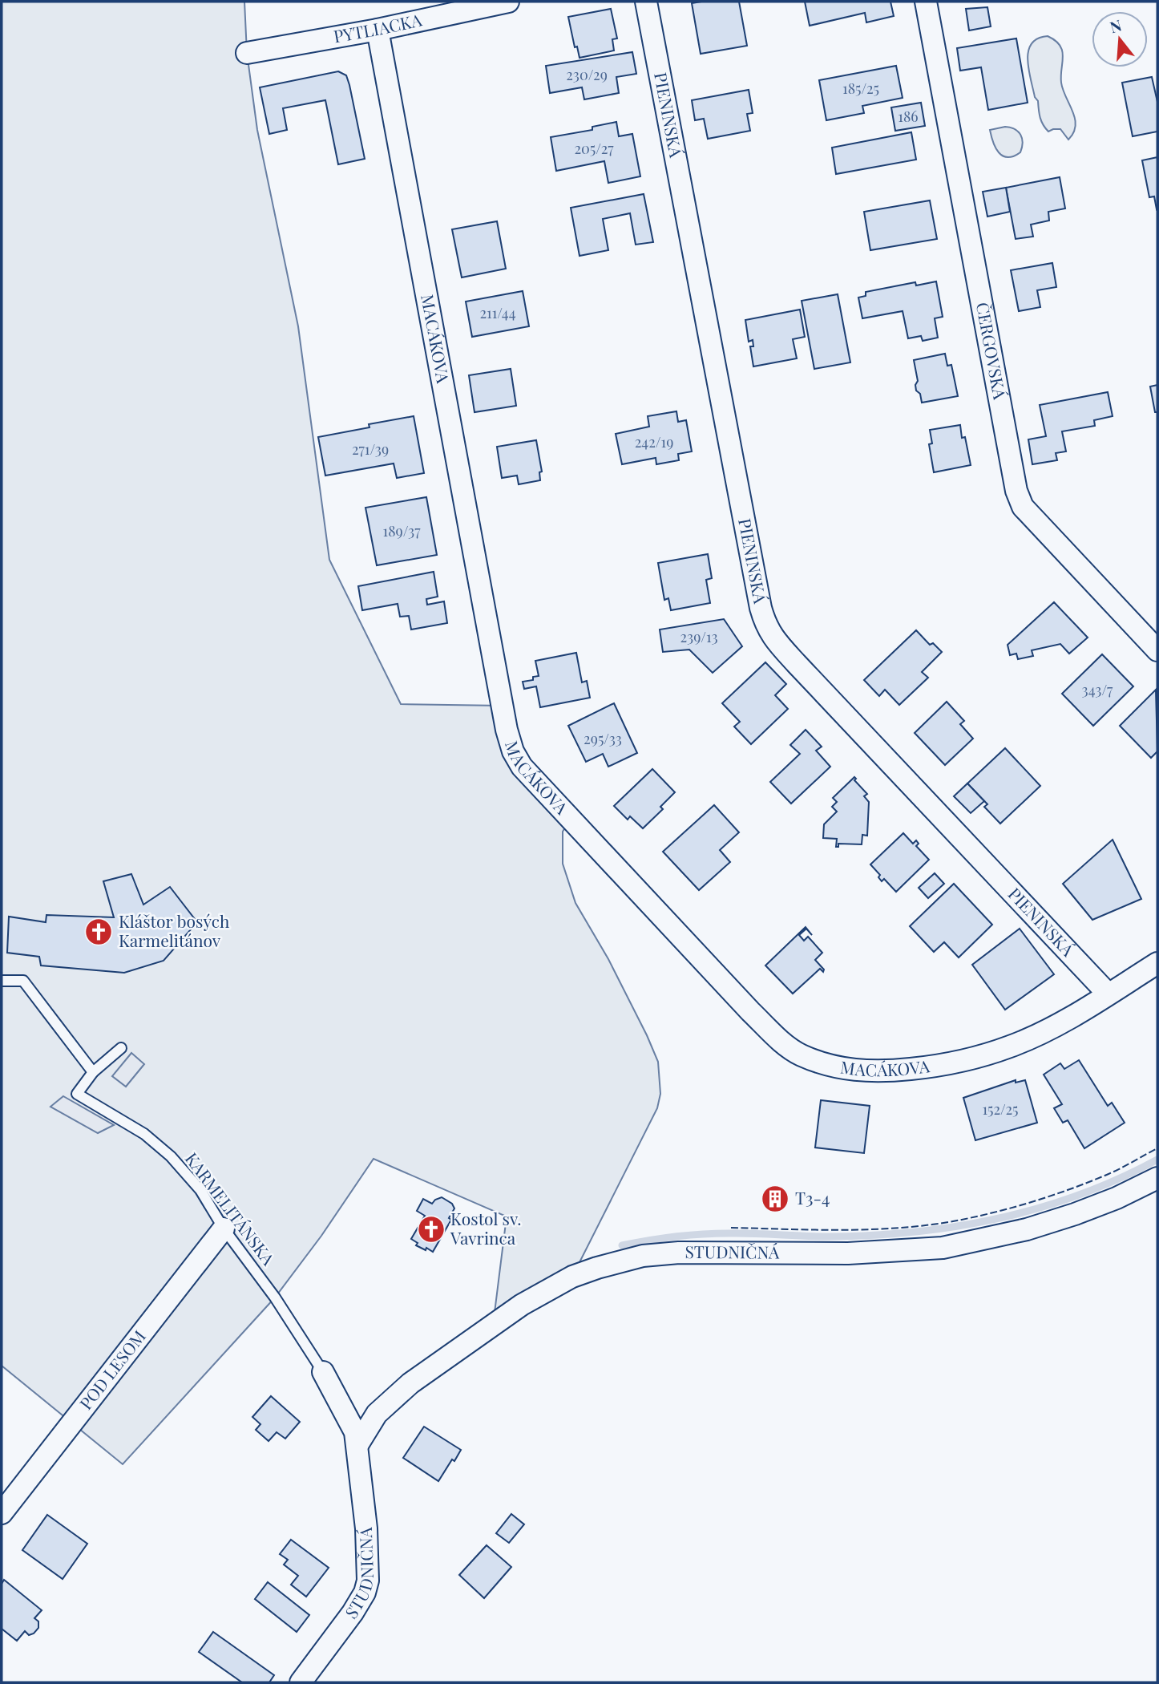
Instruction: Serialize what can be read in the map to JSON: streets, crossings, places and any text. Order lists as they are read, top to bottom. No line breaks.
{"streets":{"street":["PYTLIACKA","PIENINSKÁ","MACÁKOVA","ČERGOVSKÁ","STUDNIČNÁ","POD LESOM"],"lane":["KARMELITÁNSKA"]},"crossings":[["PYTLIACKA","MACÁKOVA"],["PIENINSKÁ","MACÁKOVA"],["KARMELITÁNSKA","STUDNIČNÁ"],["KARMELITÁNSKA","POD LESOM"]],"places":{"church":["Kláštor bosých Karmelitánov","Kostol sv. Vavrinca"],"building":["T3-4"]},"house_numbers":["230/29","185/25","186","205/27","211/44","242/19","271/39","189/37","239/13","343/7","295/33","152/25"],"north":"top"}
